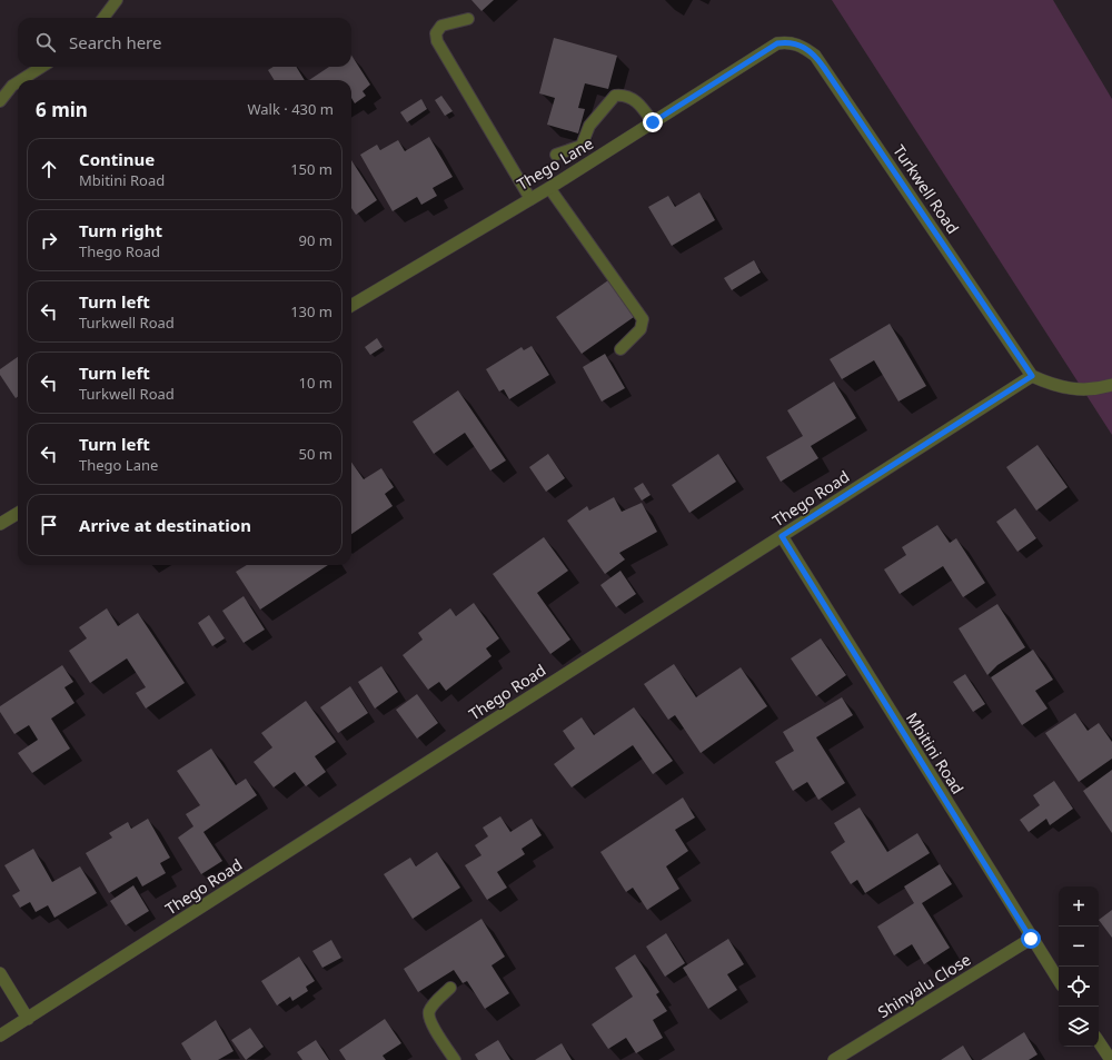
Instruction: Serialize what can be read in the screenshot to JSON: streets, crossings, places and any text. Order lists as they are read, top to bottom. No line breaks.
{"streets":{"street":["Thego Lane","Turkwell Road","Thego Road","Mbitini Road","Shinyalu Close"]},"crossings":[["Thego Lane","Turkwell Road"],["Turkwell Road","Thego Road"],["Thego Road","Mbitini Road"],["Mbitini Road","Shinyalu Close"]],"page":{"search":"Search here","heading":["6 min","Walk · 430 m"],"list":[["Continue","Mbitini Road","150 m"],["Turn right","Thego Road","90 m"],["Turn left","Turkwell Road","130 m"],["Turn left","Turkwell Road","10 m"],["Turn left","Thego Lane","50 m"],"Arrive at destination"],"map_buttons":["+","−"]}}
